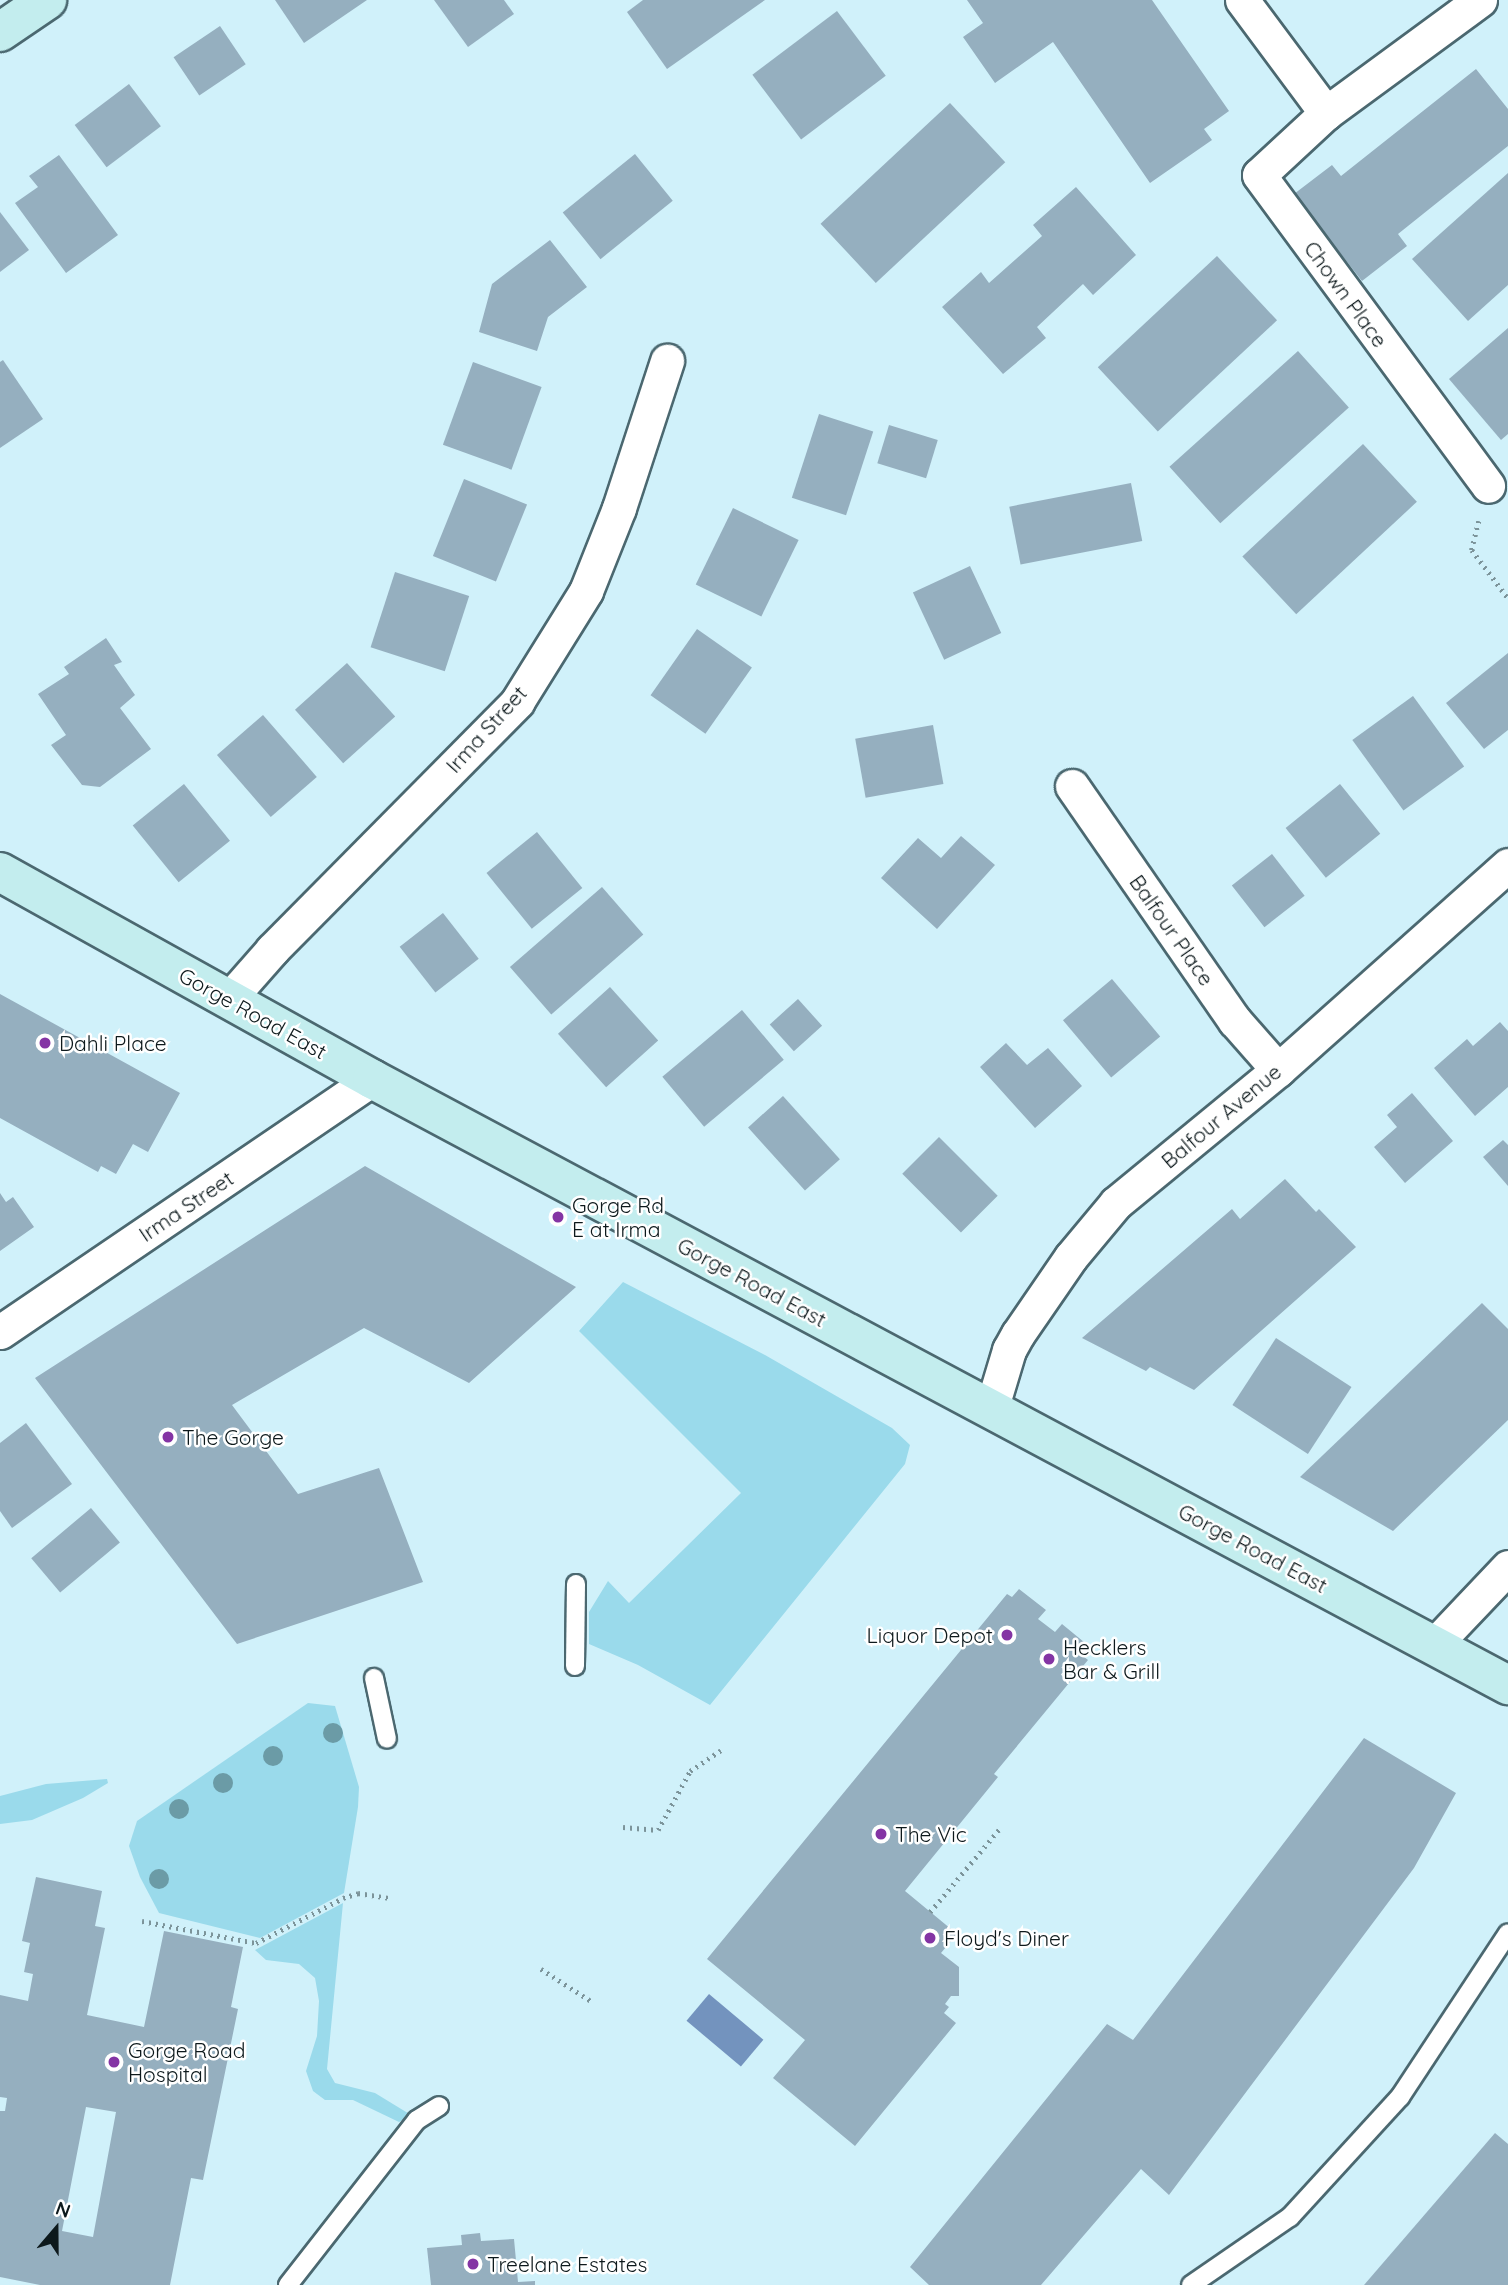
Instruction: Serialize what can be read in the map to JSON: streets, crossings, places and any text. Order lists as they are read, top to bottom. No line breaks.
{"streets":{"main road":["Gorge Road East"],"street":["Chown Place","Irma Street","Balfour Place","Balfour Avenue"]},"crossings":[["Irma Street","Gorge Road East"],["Balfour Place","Balfour Avenue"],["Gorge Road East","Balfour Avenue"]],"places":["Dahli Place","Gorge Rd E at Irma","The Gorge","Liquor Depot","Hecklers Bar & Grill","The Vic","Floyd's Diner","Gorge Road Hospital","Treelane Estates"],"north":"top"}
